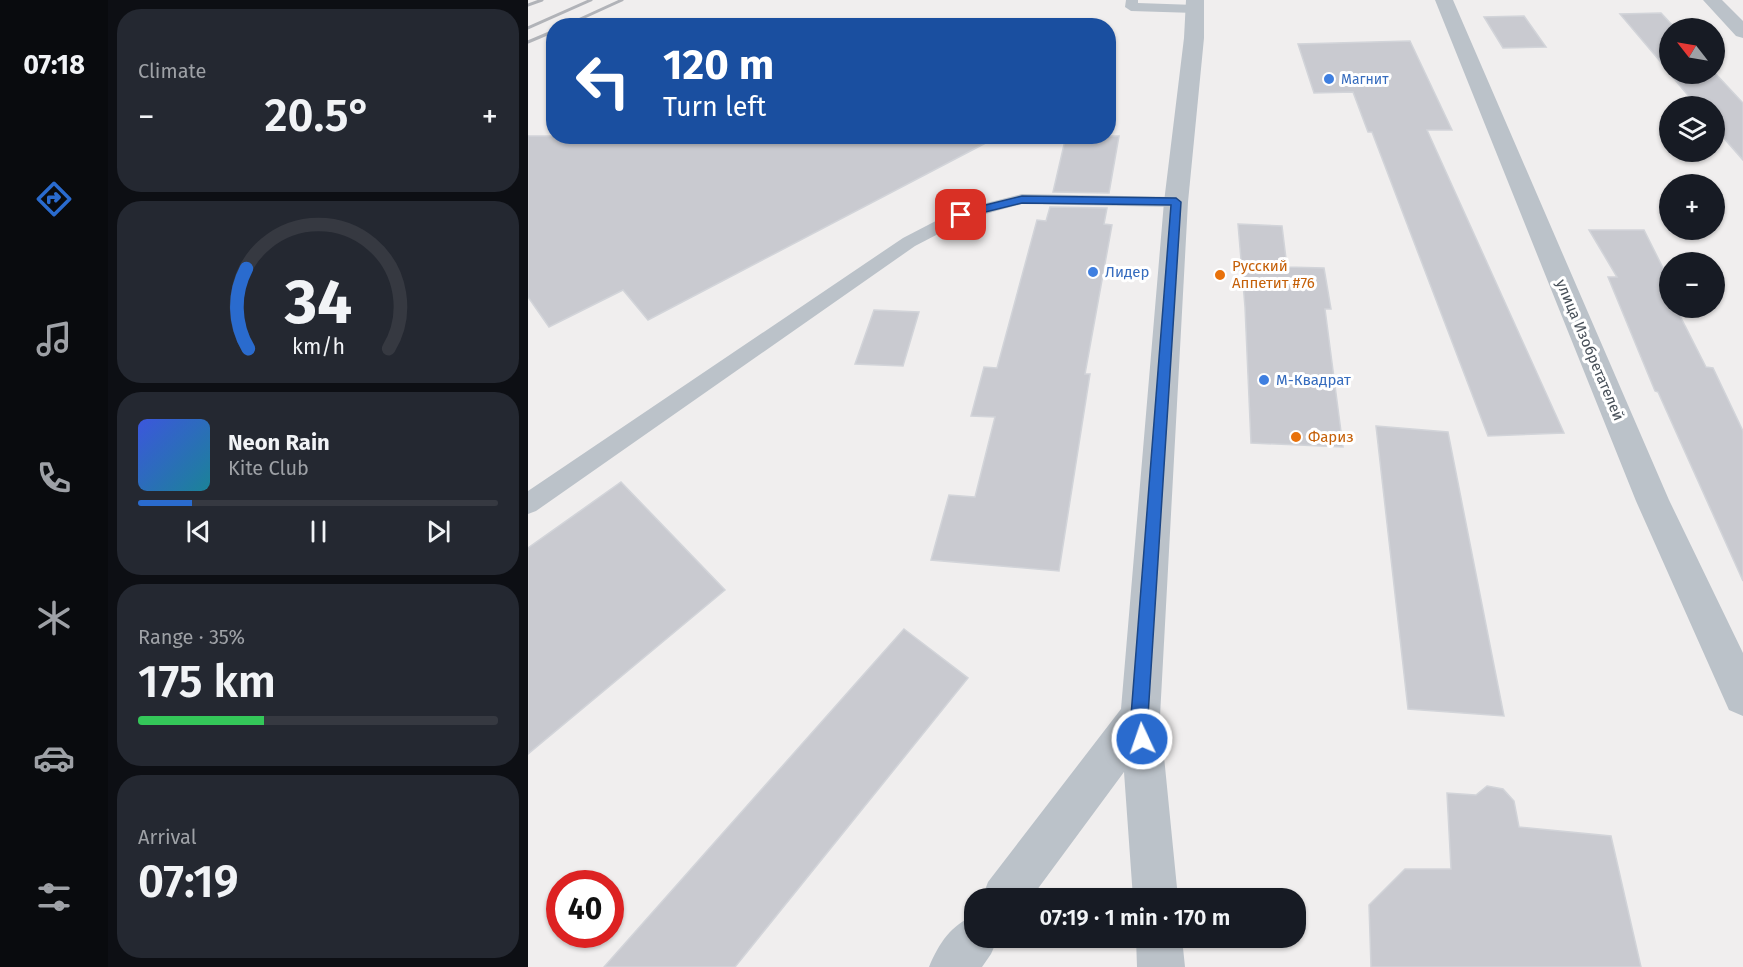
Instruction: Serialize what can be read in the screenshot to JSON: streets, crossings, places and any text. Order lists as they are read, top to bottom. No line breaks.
{"streets":{"street":["улица Изобретателей"]},"places":["Магнит","Лидер","Русский Аппетит #76","М-Квадрат","Фариз"],"north":"top left","page":{"tabs":"07:18","tile":["Climate",["Range · 35%","175 km"],["Arrival","07:19"]],"map_buttons":["+","−"],"turn":["120 m","Turn left"],"heat":["−","20.5°","+"],"song":["Neon Rain","Kite Club"],"limit":"40","trip":"07:19 · 1 min · 170 m","gauge":["34","km/h"]}}
